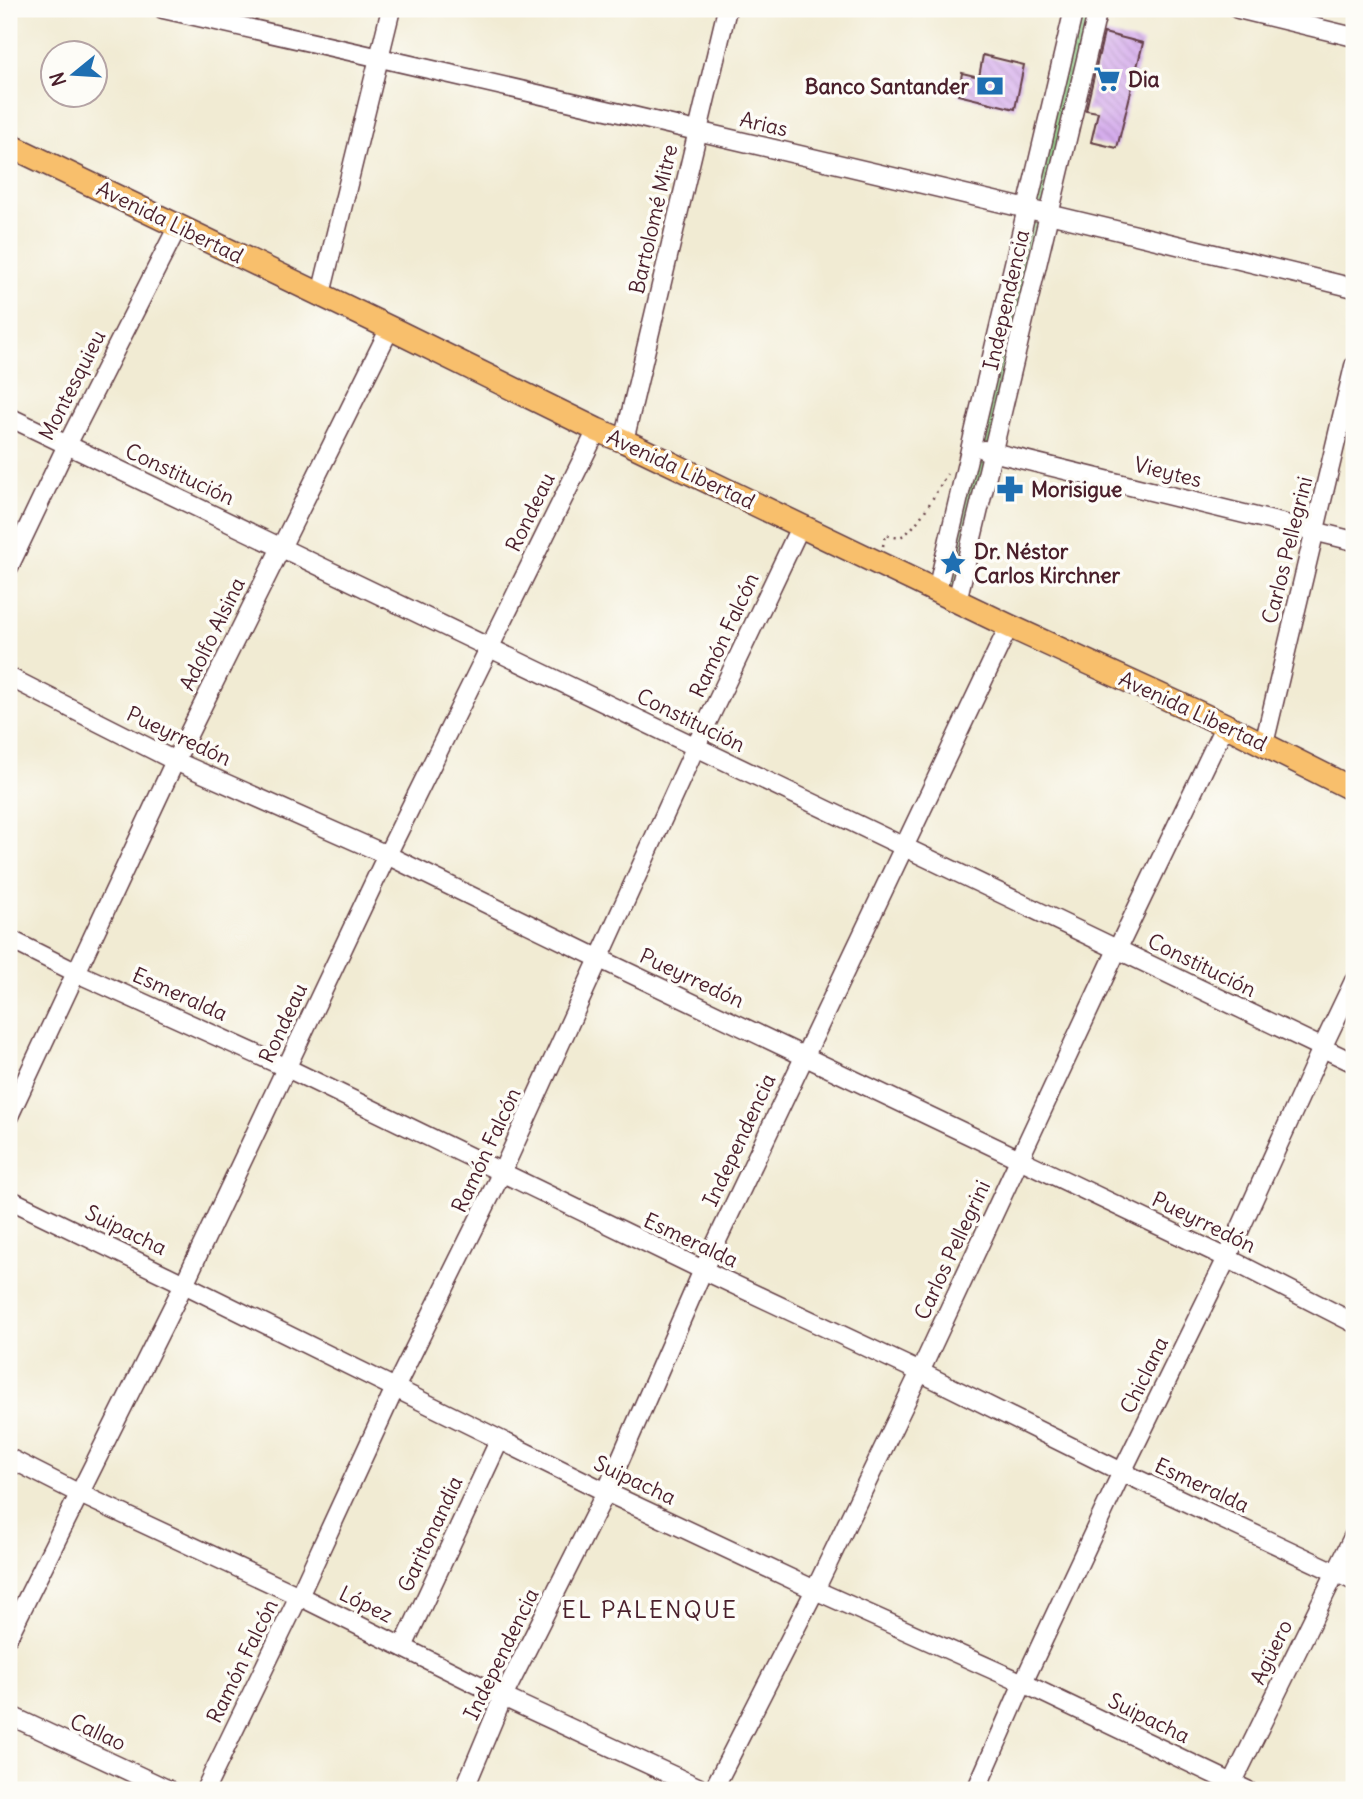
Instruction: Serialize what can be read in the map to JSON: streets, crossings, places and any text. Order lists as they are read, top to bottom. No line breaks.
{"streets":{"main road":["Avenida Libertad"],"street":["Arias","Bartolomé Mitre","Independencia","Montesquieu","Vieytes","Constitución","Rondeau","Carlos Pellegrini","Adolfo Alsina","Ramón Falcón","Pueyrredón","Esmeralda","Suipacha","Chiclana","Garitonandia","López","Agüero","Callao"]},"crossings":[["Arias","Bartolomé Mitre"],["Arias","Independencia"],["Bartolomé Mitre","Avenida Libertad"],["Avenida Libertad","Independencia"],["Avenida Libertad","Montesquieu"],["Avenida Libertad","Rondeau"],["Avenida Libertad","Carlos Pellegrini"],["Avenida Libertad","Adolfo Alsina"],["Avenida Libertad","Ramón Falcón"],["Independencia","Vieytes"],["Independencia","Constitución"],["Independencia","Pueyrredón"],["Independencia","Esmeralda"],["Independencia","Suipacha"],["Independencia","López"],["Montesquieu","Constitución"],["Vieytes","Carlos Pellegrini"],["Constitución","Rondeau"],["Constitución","Carlos Pellegrini"],["Constitución","Adolfo Alsina"],["Constitución","Ramón Falcón"],["Constitución","Chiclana"],["Rondeau","Pueyrredón"],["Rondeau","Esmeralda"],["Rondeau","Suipacha"],["Rondeau","López"],["Carlos Pellegrini","Pueyrredón"],["Carlos Pellegrini","Esmeralda"],["Carlos Pellegrini","Suipacha"],["Adolfo Alsina","Pueyrredón"],["Adolfo Alsina","Esmeralda"],["Ramón Falcón","Pueyrredón"],["Ramón Falcón","Esmeralda"],["Ramón Falcón","Suipacha"],["Ramón Falcón","López"],["Pueyrredón","Chiclana"],["Esmeralda","Chiclana"],["Esmeralda","Agüero"],["Suipacha","Chiclana"],["Suipacha","Garitonandia"],["Suipacha","Agüero"],["Garitonandia","López"]],"districts":["EL PALENQUE"],"places":{"supermarket":["Dia"],"bank":["Banco Santander"],"pharmacy":["Morisigue"],"place":["Dr. Néstor Carlos Kirchner"]},"north":"left"}
